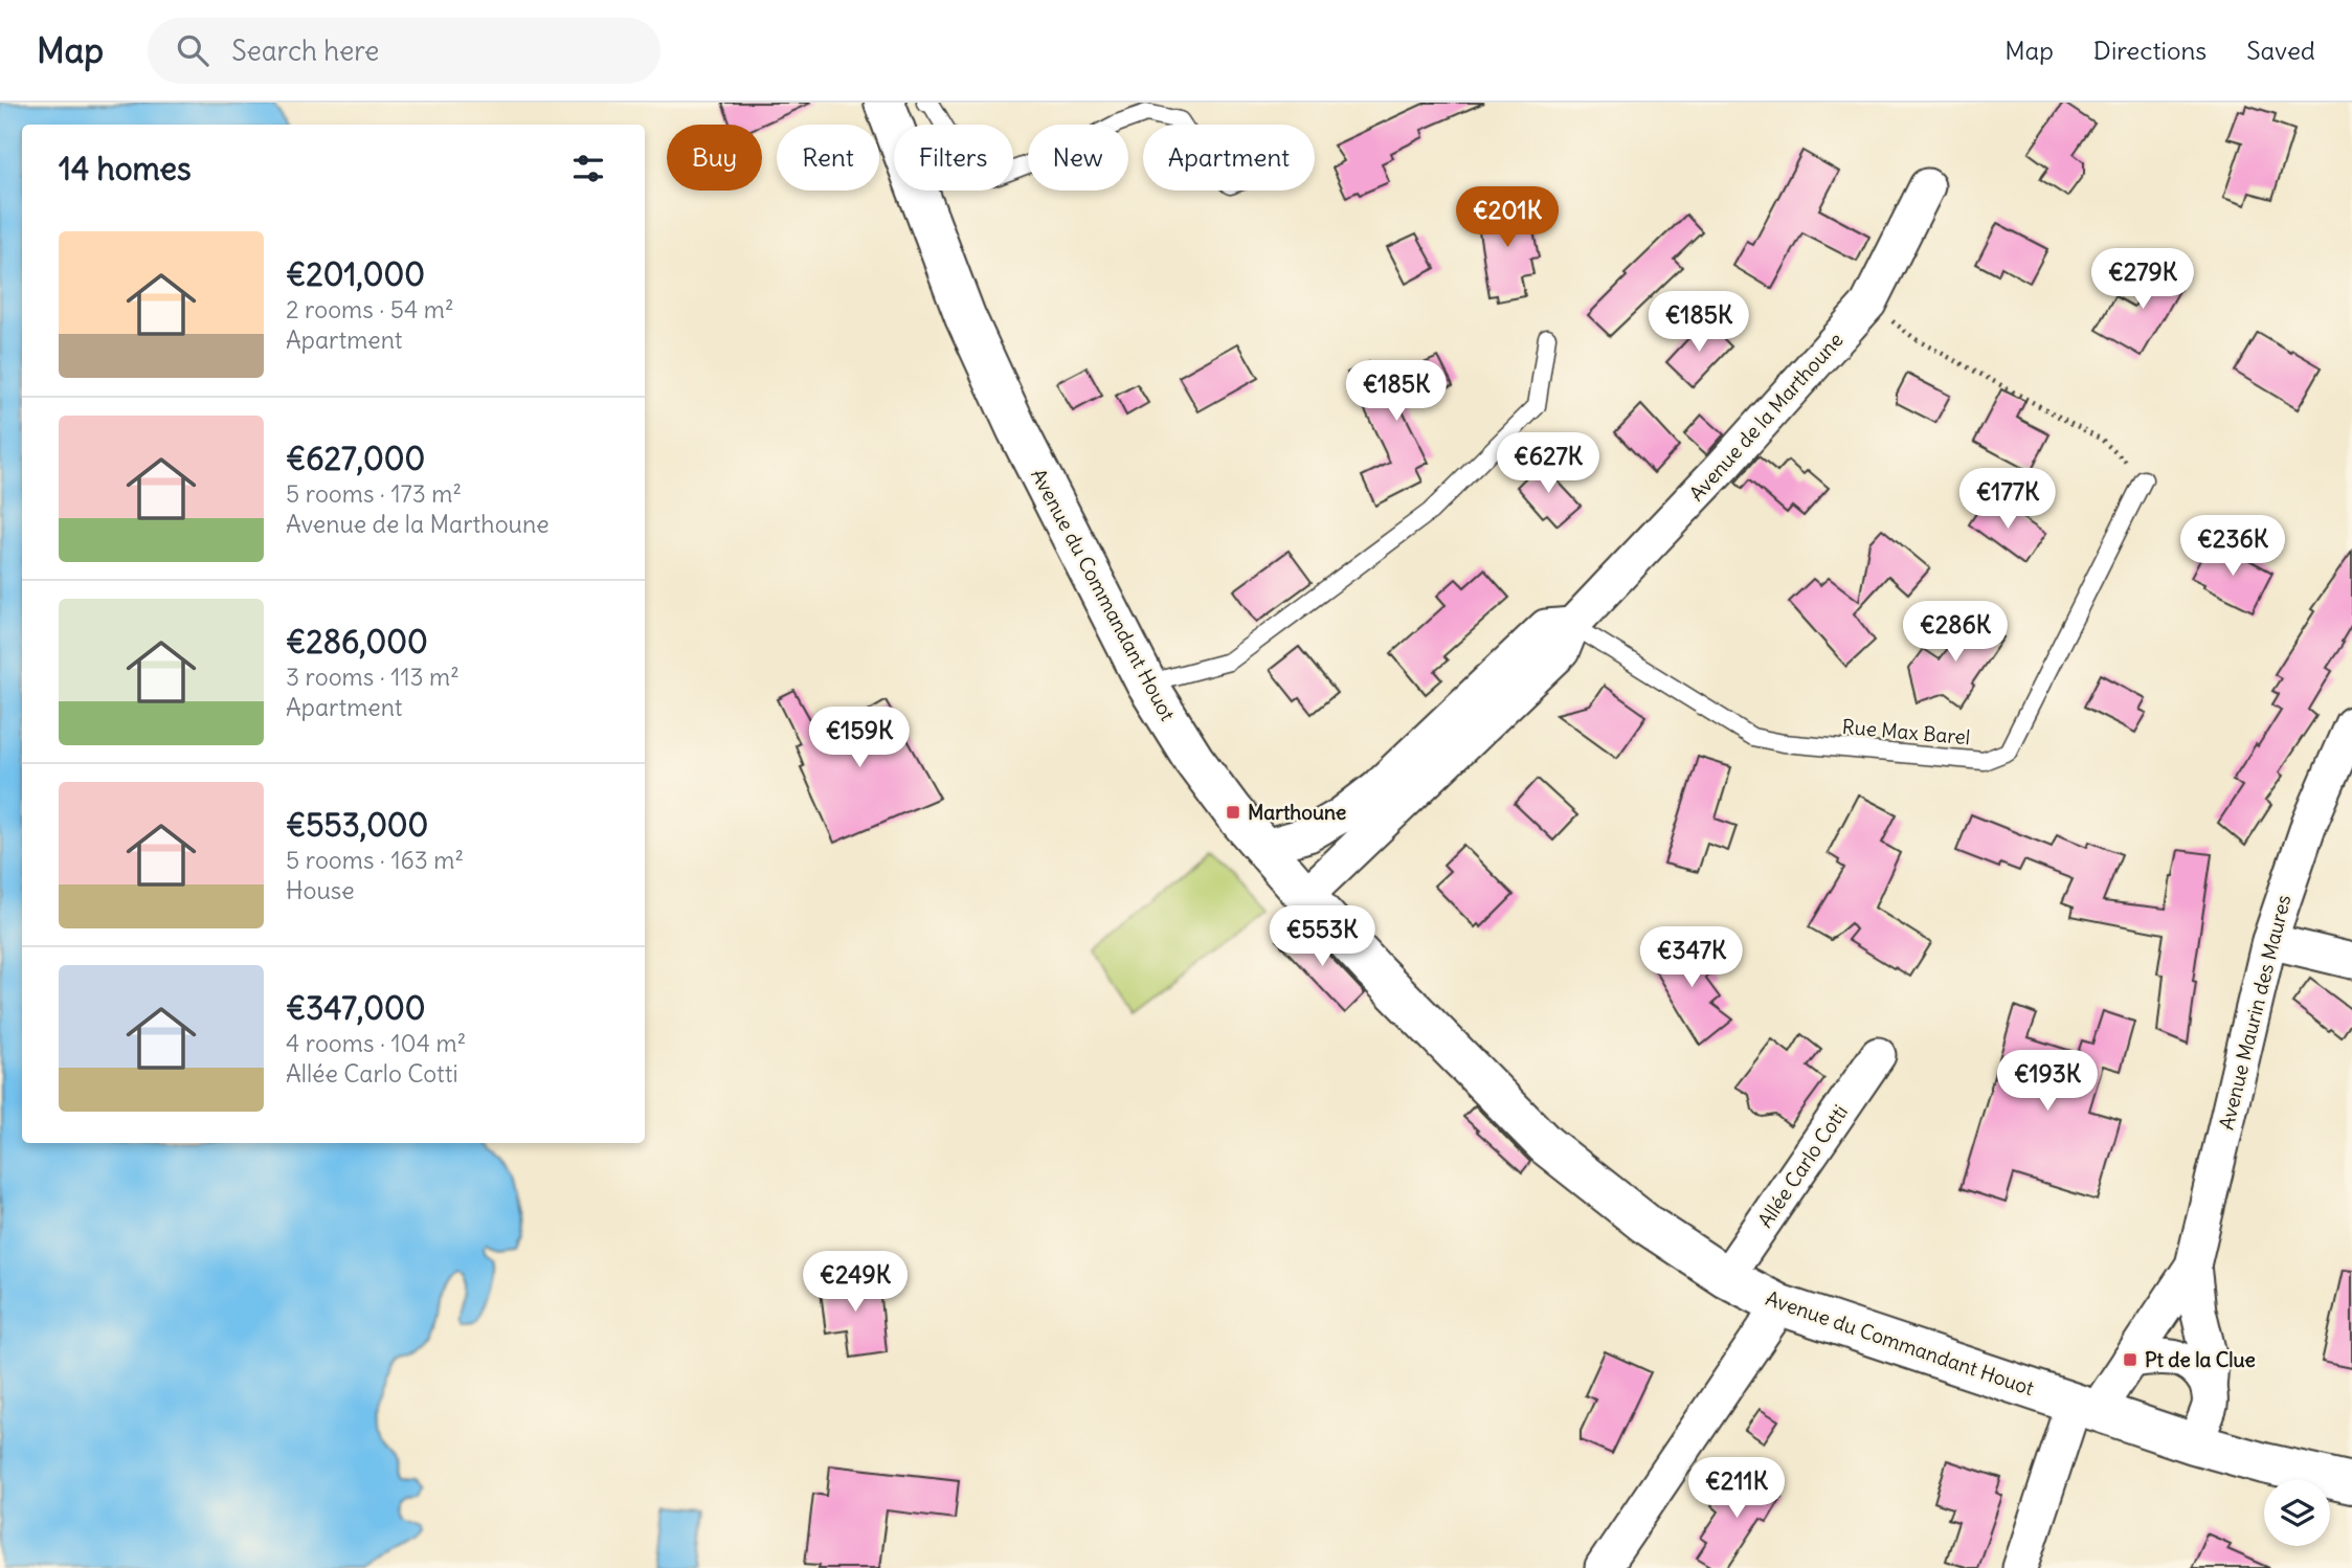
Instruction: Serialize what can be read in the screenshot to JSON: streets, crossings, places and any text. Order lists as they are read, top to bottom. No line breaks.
{"streets":{"main road":["Avenue du Commandant Houot"],"street":["Avenue de la Marthoune","Avenue Maurin des Maures","Allée Carlo Cotti"],"lane":["Rue Max Barel"]},"crossings":[["Avenue de la Marthoune","Avenue du Commandant Houot"],["Avenue de la Marthoune","Rue Max Barel"],["Avenue du Commandant Houot","Avenue Maurin des Maures"],["Avenue du Commandant Houot","Allée Carlo Cotti"]],"places":{"transit":["Marthoune","Pt de la Clue"]},"page":{"header":"Map","search":"Search here","nav":["Map","Directions","Saved"],"chip":["Buy","Rent","Filters","New","Apartment"],"heading":"14 homes","price":["€201K","€279K","€185K","€185K","€627K","€177K","€236K","€286K","€159K","€553K","€347K","€193K","€249K","€211K"],"list":[{"name":"€201,000","note":"2 rooms · 54 m² · Apartment"},{"name":"€627,000","note":"5 rooms · 173 m² · Avenue de la Marthoune"},{"name":"€286,000","note":"3 rooms · 113 m² · Apartment"},{"name":"€553,000","note":"5 rooms · 163 m² · House"},{"name":"€347,000","note":"4 rooms · 104 m² · Allée Carlo Cotti"}]}}
